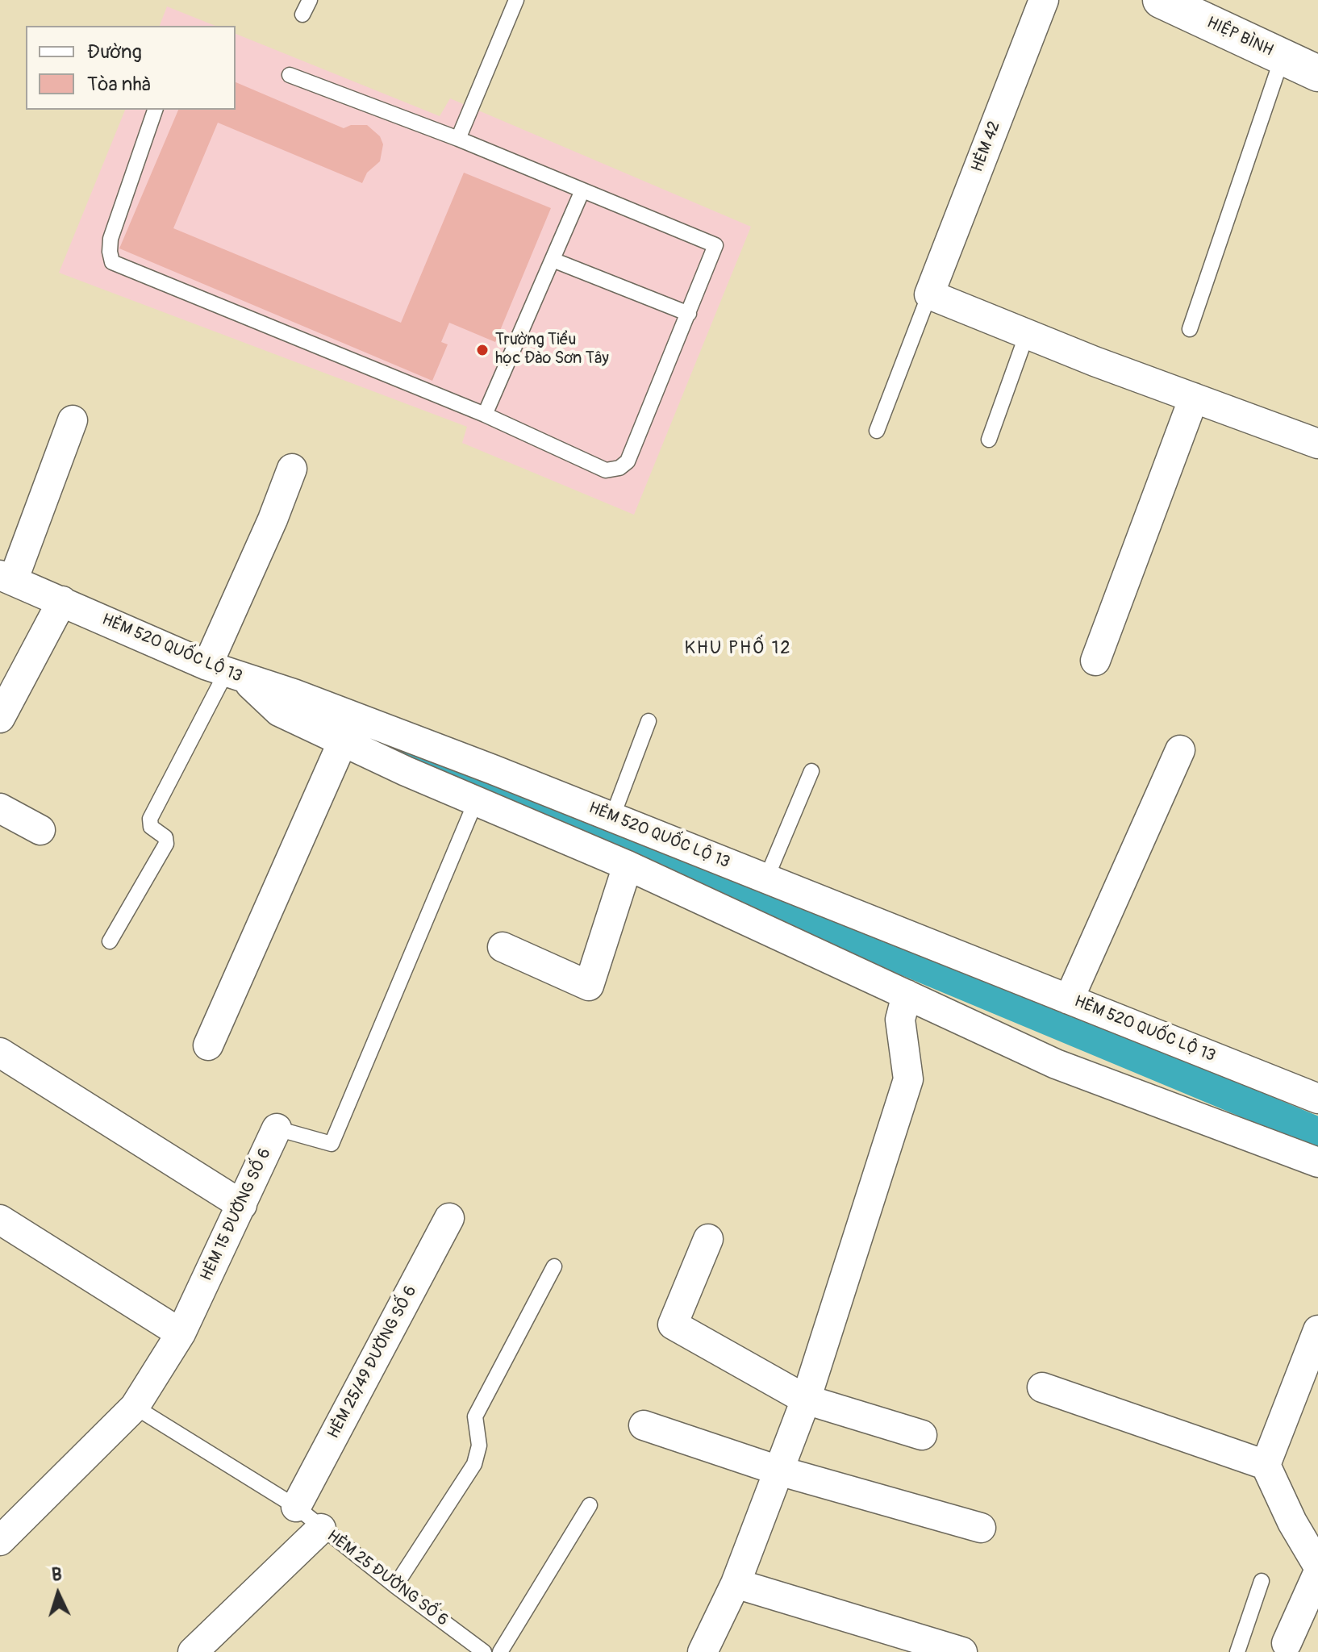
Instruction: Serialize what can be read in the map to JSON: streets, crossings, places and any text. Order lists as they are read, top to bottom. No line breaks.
{"streets":{"main road":["HIỆP BÌNH"],"street":["HẺM 42","HẺM 520 QUỐC LỘ 13","HẺM 15 ĐƯỜNG SỐ 6","HẺM 25/49 ĐƯỜNG SỐ 6","HẺM 25 ĐƯỜNG SỐ 6"]},"crossings":[["HẺM 15 ĐƯỜNG SỐ 6","HẺM 25 ĐƯỜNG SỐ 6"],["HẺM 25/49 ĐƯỜNG SỐ 6","HẺM 25 ĐƯỜNG SỐ 6"]],"districts":["KHU PHỐ 12"],"places":["Trường Tiểu học Đào Sơn Tây"],"legend":["Đường","Tòa nhà"],"north":"top"}
